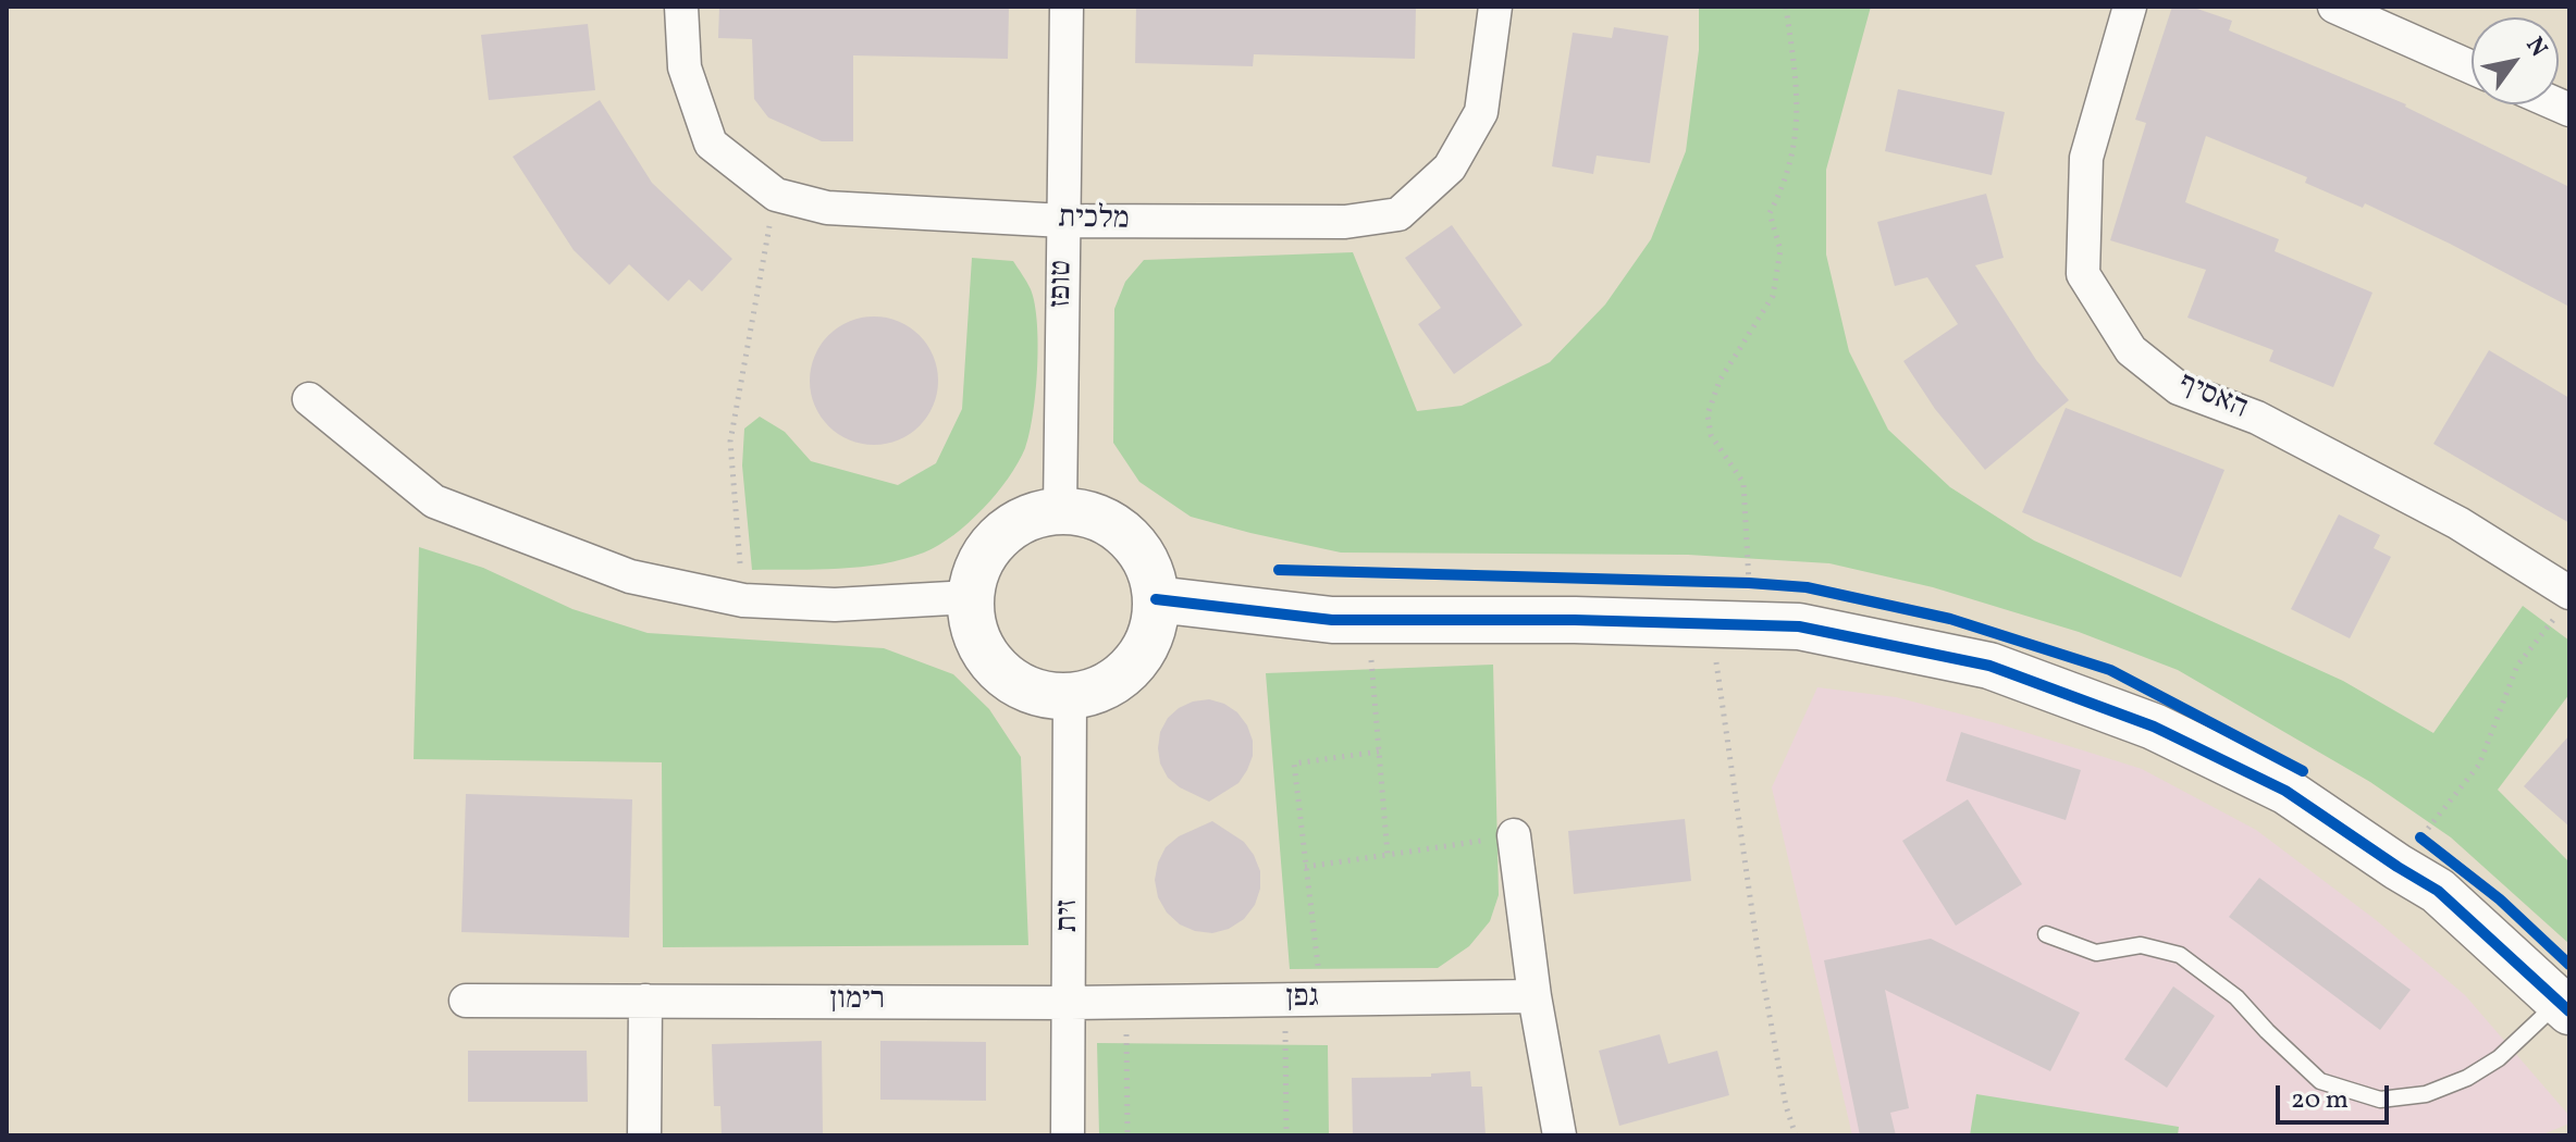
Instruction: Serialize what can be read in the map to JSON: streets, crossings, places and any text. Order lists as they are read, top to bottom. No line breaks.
{"streets":{"street":["מלכית","טופז","האסיף","זית","גפן","רימון"]},"crossings":[["מלכית","טופז"],["טופז","זית"],["זית","גפן"],["זית","רימון"],["גפן","רימון"]],"scale_bar":"20 m","north":"top right"}
